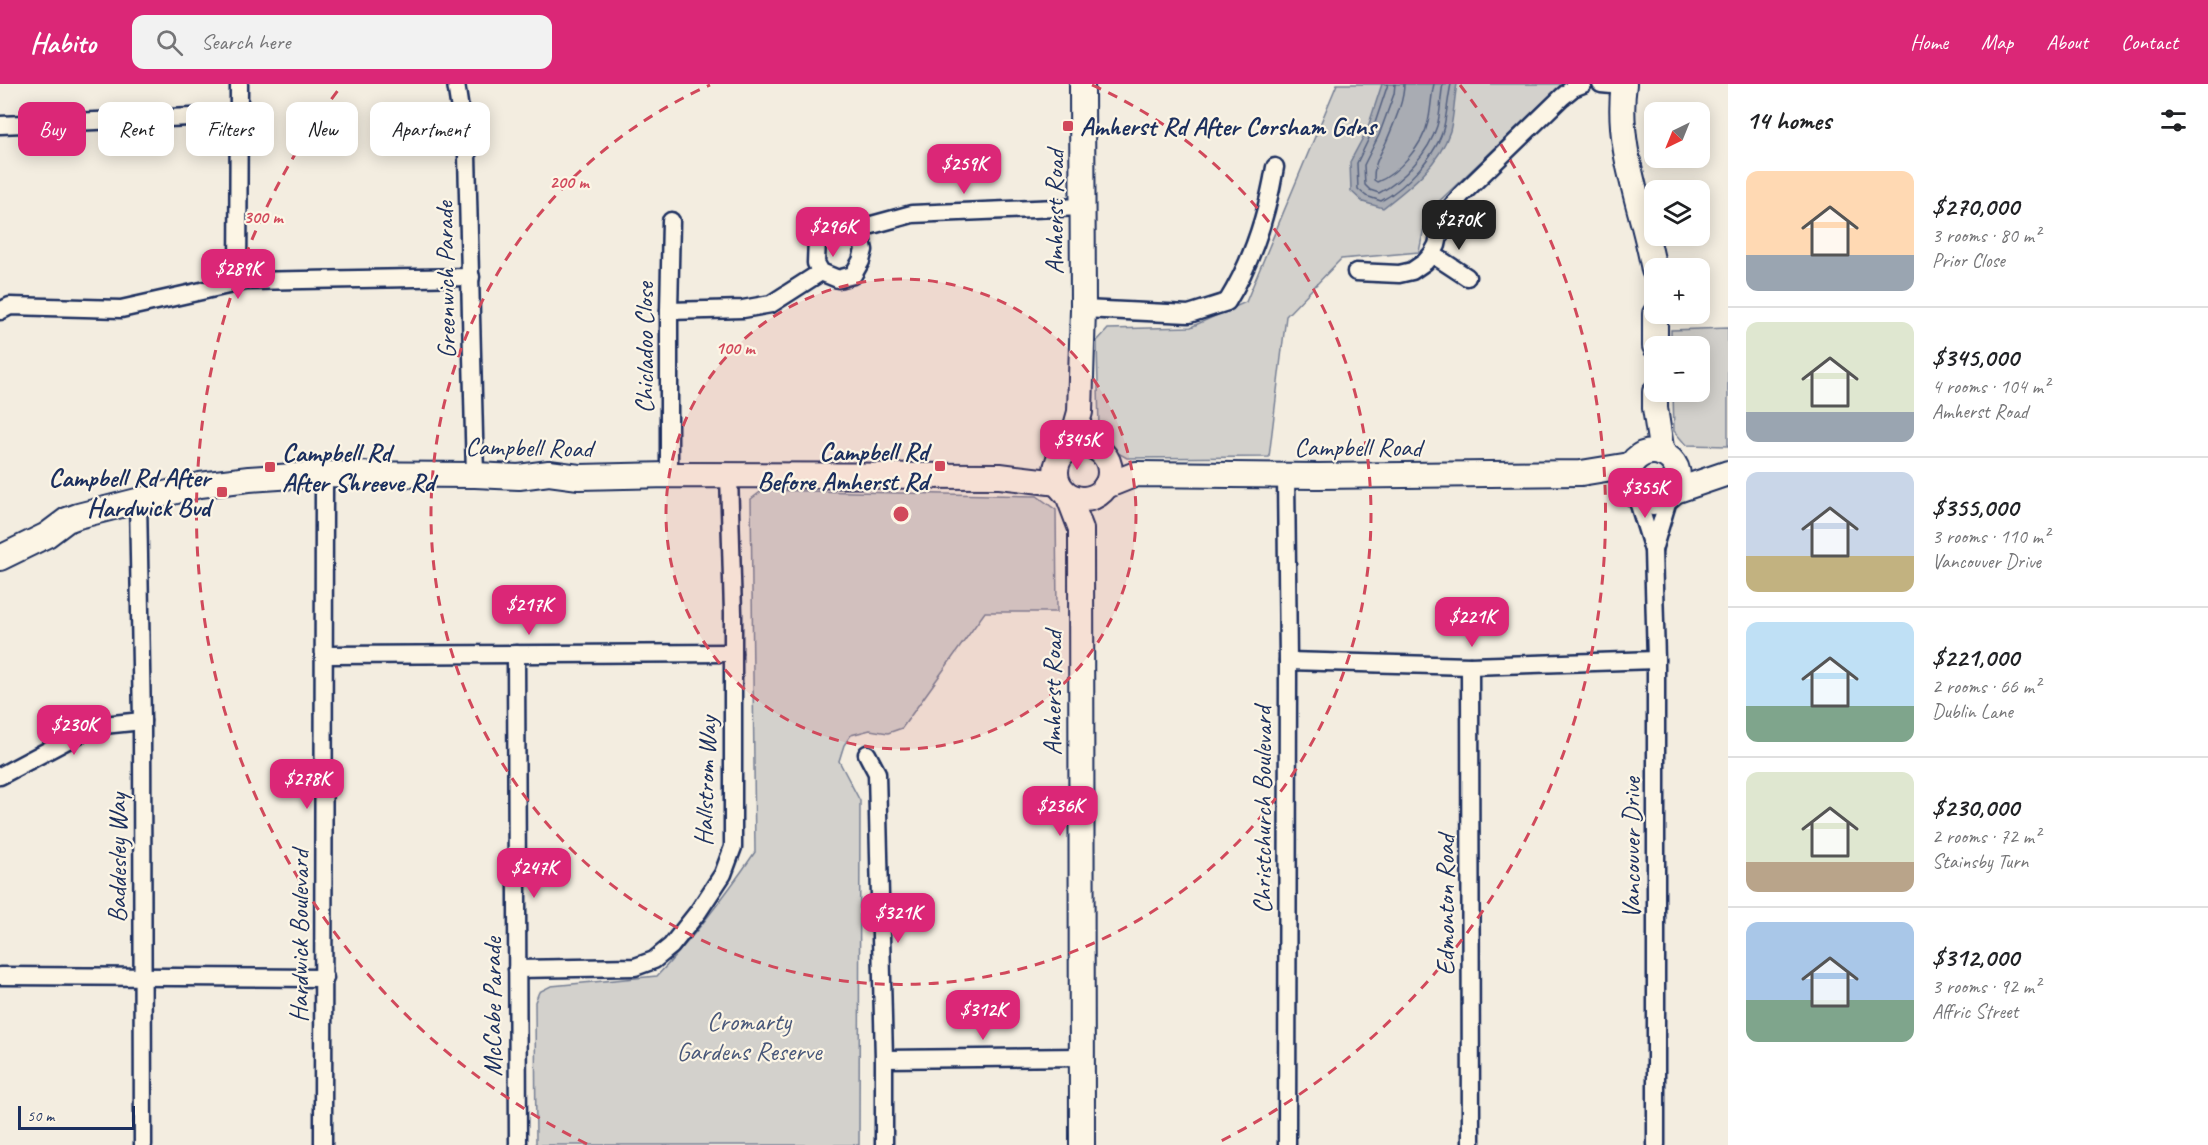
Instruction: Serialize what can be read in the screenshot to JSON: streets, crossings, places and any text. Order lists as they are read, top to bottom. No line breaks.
{"streets":{"street":["Amherst Road","Greenwich Parade","Chicladoo Close","Campbell Road","Hallstrom Way","Christchurch Boulevard","Vancouver Drive","Baddesley Way","Edmonton Road","Hardwick Boulevard","McCabe Parade"]},"crossings":[["Amherst Road","Campbell Road"],["Greenwich Parade","Campbell Road"],["Chicladoo Close","Campbell Road"],["Campbell Road","Hallstrom Way"],["Campbell Road","Christchurch Boulevard"],["Campbell Road","Vancouver Drive"],["Campbell Road","Baddesley Way"],["Campbell Road","Hardwick Boulevard"],["Hallstrom Way","McCabe Parade"]],"parks":["Cromarty Gardens Reserve"],"places":{"transit":["Amherst Rd After Corsham Gdns","Campbell Rd Before Amherst Rd","Campbell Rd After Shreeve Rd","Campbell Rd After Hardwick Bvd"]},"scale_bar":"50 m","north":"bottom left","page":{"header":"Habito","search":"Search here","nav":["Home","Map","About","Contact"],"heading":"14 homes","map_buttons":["+","−"],"chip":["Buy","Rent","Filters","New","Apartment"],"price":["$259K","$270K","$296K","$289K","$345K","$355K","$217K","$221K","$230K","$278K","$236K","$247K","$321K","$312K"],"list":[{"name":"$270,000","note":"3 rooms · 80 m² · Prior Close"},{"name":"$345,000","note":"4 rooms · 104 m² · Amherst Road"},{"name":"$355,000","note":"3 rooms · 110 m² · Vancouver Drive"},{"name":"$221,000","note":"2 rooms · 66 m² · Dublin Lane"},{"name":"$230,000","note":"2 rooms · 72 m² · Stainsby Turn"},{"name":"$312,000","note":"3 rooms · 92 m² · Affric Street"}],"scale":"50 m"},"rings":["200 m","300 m","100 m"]}
